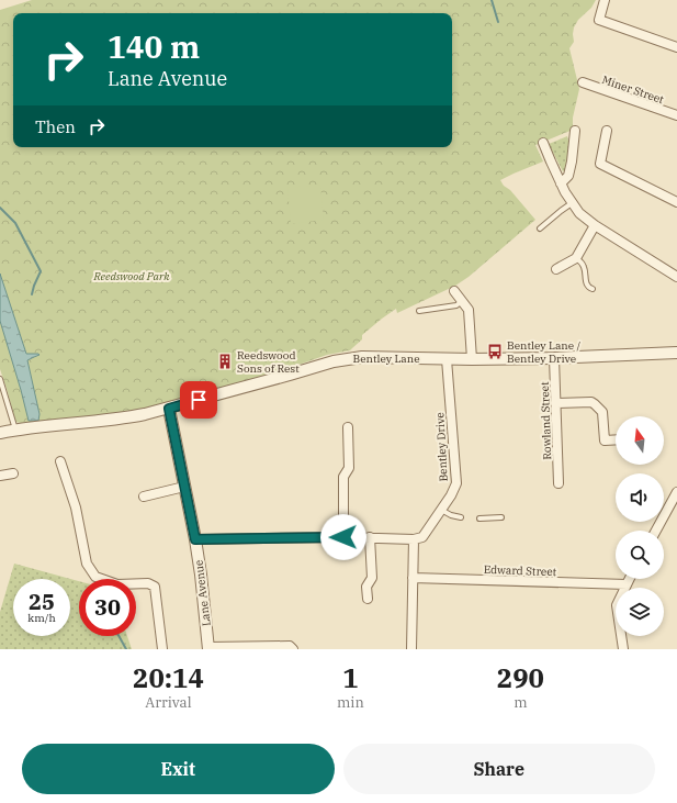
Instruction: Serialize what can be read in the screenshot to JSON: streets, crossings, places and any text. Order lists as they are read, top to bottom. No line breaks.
{"streets":{"street":["Miner Street","Bentley Lane","Rowland Street","Bentley Drive","Edward Street","Lane Avenue"]},"crossings":[["Bentley Lane","Rowland Street"],["Bentley Lane","Bentley Drive"],["Bentley Lane","Lane Avenue"]],"parks":["Reedswood Park"],"places":{"bus stop":["Bentley Lane / Bentley Drive"],"building":["Reedswood Sons of Rest"]},"north":"top","page":{"turn":["140 m","Lane Avenue"],"then":"Then","speed":"25 km/h","limit":"30","eta":["20:14","Arrival","1","min","290","m"],"buttons":["Exit","Share"]}}
